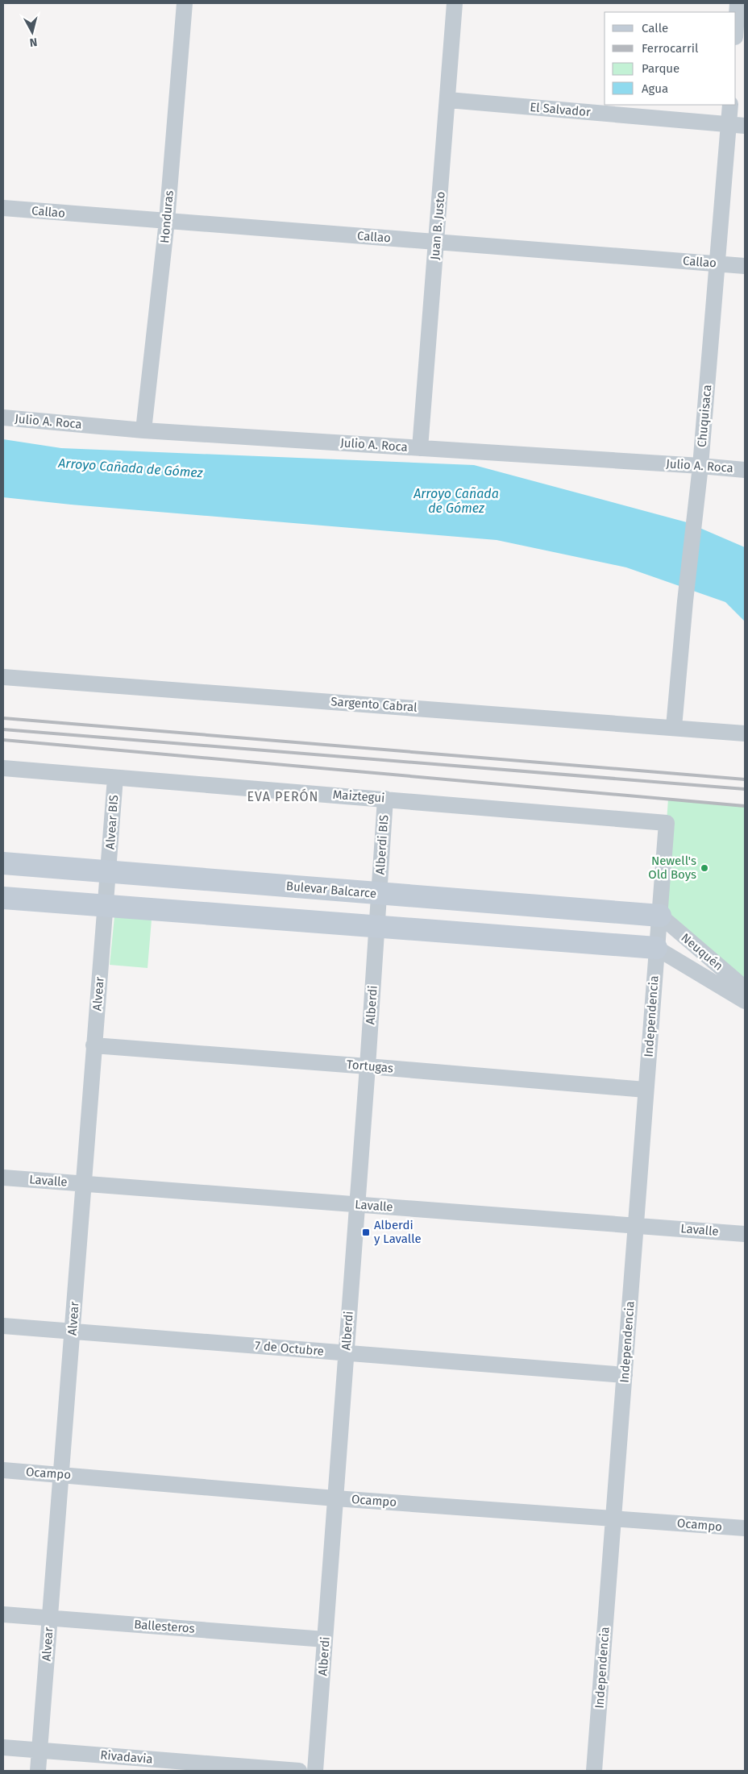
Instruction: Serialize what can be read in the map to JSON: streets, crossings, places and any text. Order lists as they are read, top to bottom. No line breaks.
{"streets":{"main road":["Bulevar Balcarce"],"street":["El Salvador","Callao","Honduras","Juan B. Justo","Chuquisaca","Julio A. Roca","Sargento Cabral","Maiztegui","Alvear BIS","Alberdi BIS","Neuquén","Alvear","Alberdi","Independencia","Tortugas","Lavalle","7 de Octubre","Ocampo","Ballesteros","Rivadavia"]},"crossings":[["El Salvador","Juan B. Justo"],["El Salvador","Chuquisaca"],["Callao","Honduras"],["Callao","Juan B. Justo"],["Callao","Chuquisaca"],["Honduras","Julio A. Roca"],["Juan B. Justo","Julio A. Roca"],["Chuquisaca","Julio A. Roca"],["Chuquisaca","Sargento Cabral"],["Maiztegui","Alvear BIS"],["Maiztegui","Alberdi BIS"],["Maiztegui","Independencia"],["Alvear BIS","Bulevar Balcarce"],["Alvear BIS","Alvear"],["Alberdi BIS","Bulevar Balcarce"],["Alberdi BIS","Alberdi"],["Bulevar Balcarce","Neuquén"],["Bulevar Balcarce","Alvear"],["Bulevar Balcarce","Alberdi"],["Bulevar Balcarce","Independencia"],["Neuquén","Independencia"],["Alvear","Tortugas"],["Alvear","Lavalle"],["Alvear","7 de Octubre"],["Alvear","Ocampo"],["Alvear","Ballesteros"],["Alvear","Rivadavia"],["Alberdi","Tortugas"],["Alberdi","Lavalle"],["Alberdi","7 de Octubre"],["Alberdi","Ocampo"],["Alberdi","Ballesteros"],["Independencia","Tortugas"],["Independencia","Lavalle"],["Independencia","7 de Octubre"],["Independencia","Ocampo"]],"districts":["EVA PERÓN"],"water":["Arroyo Cañada de Gómez"],"places":{"other":["Newell's Old Boys"],"transit":["Alberdi y Lavalle"]},"legend":["Calle","Ferrocarril","Parque","Agua"],"north":"bottom"}
